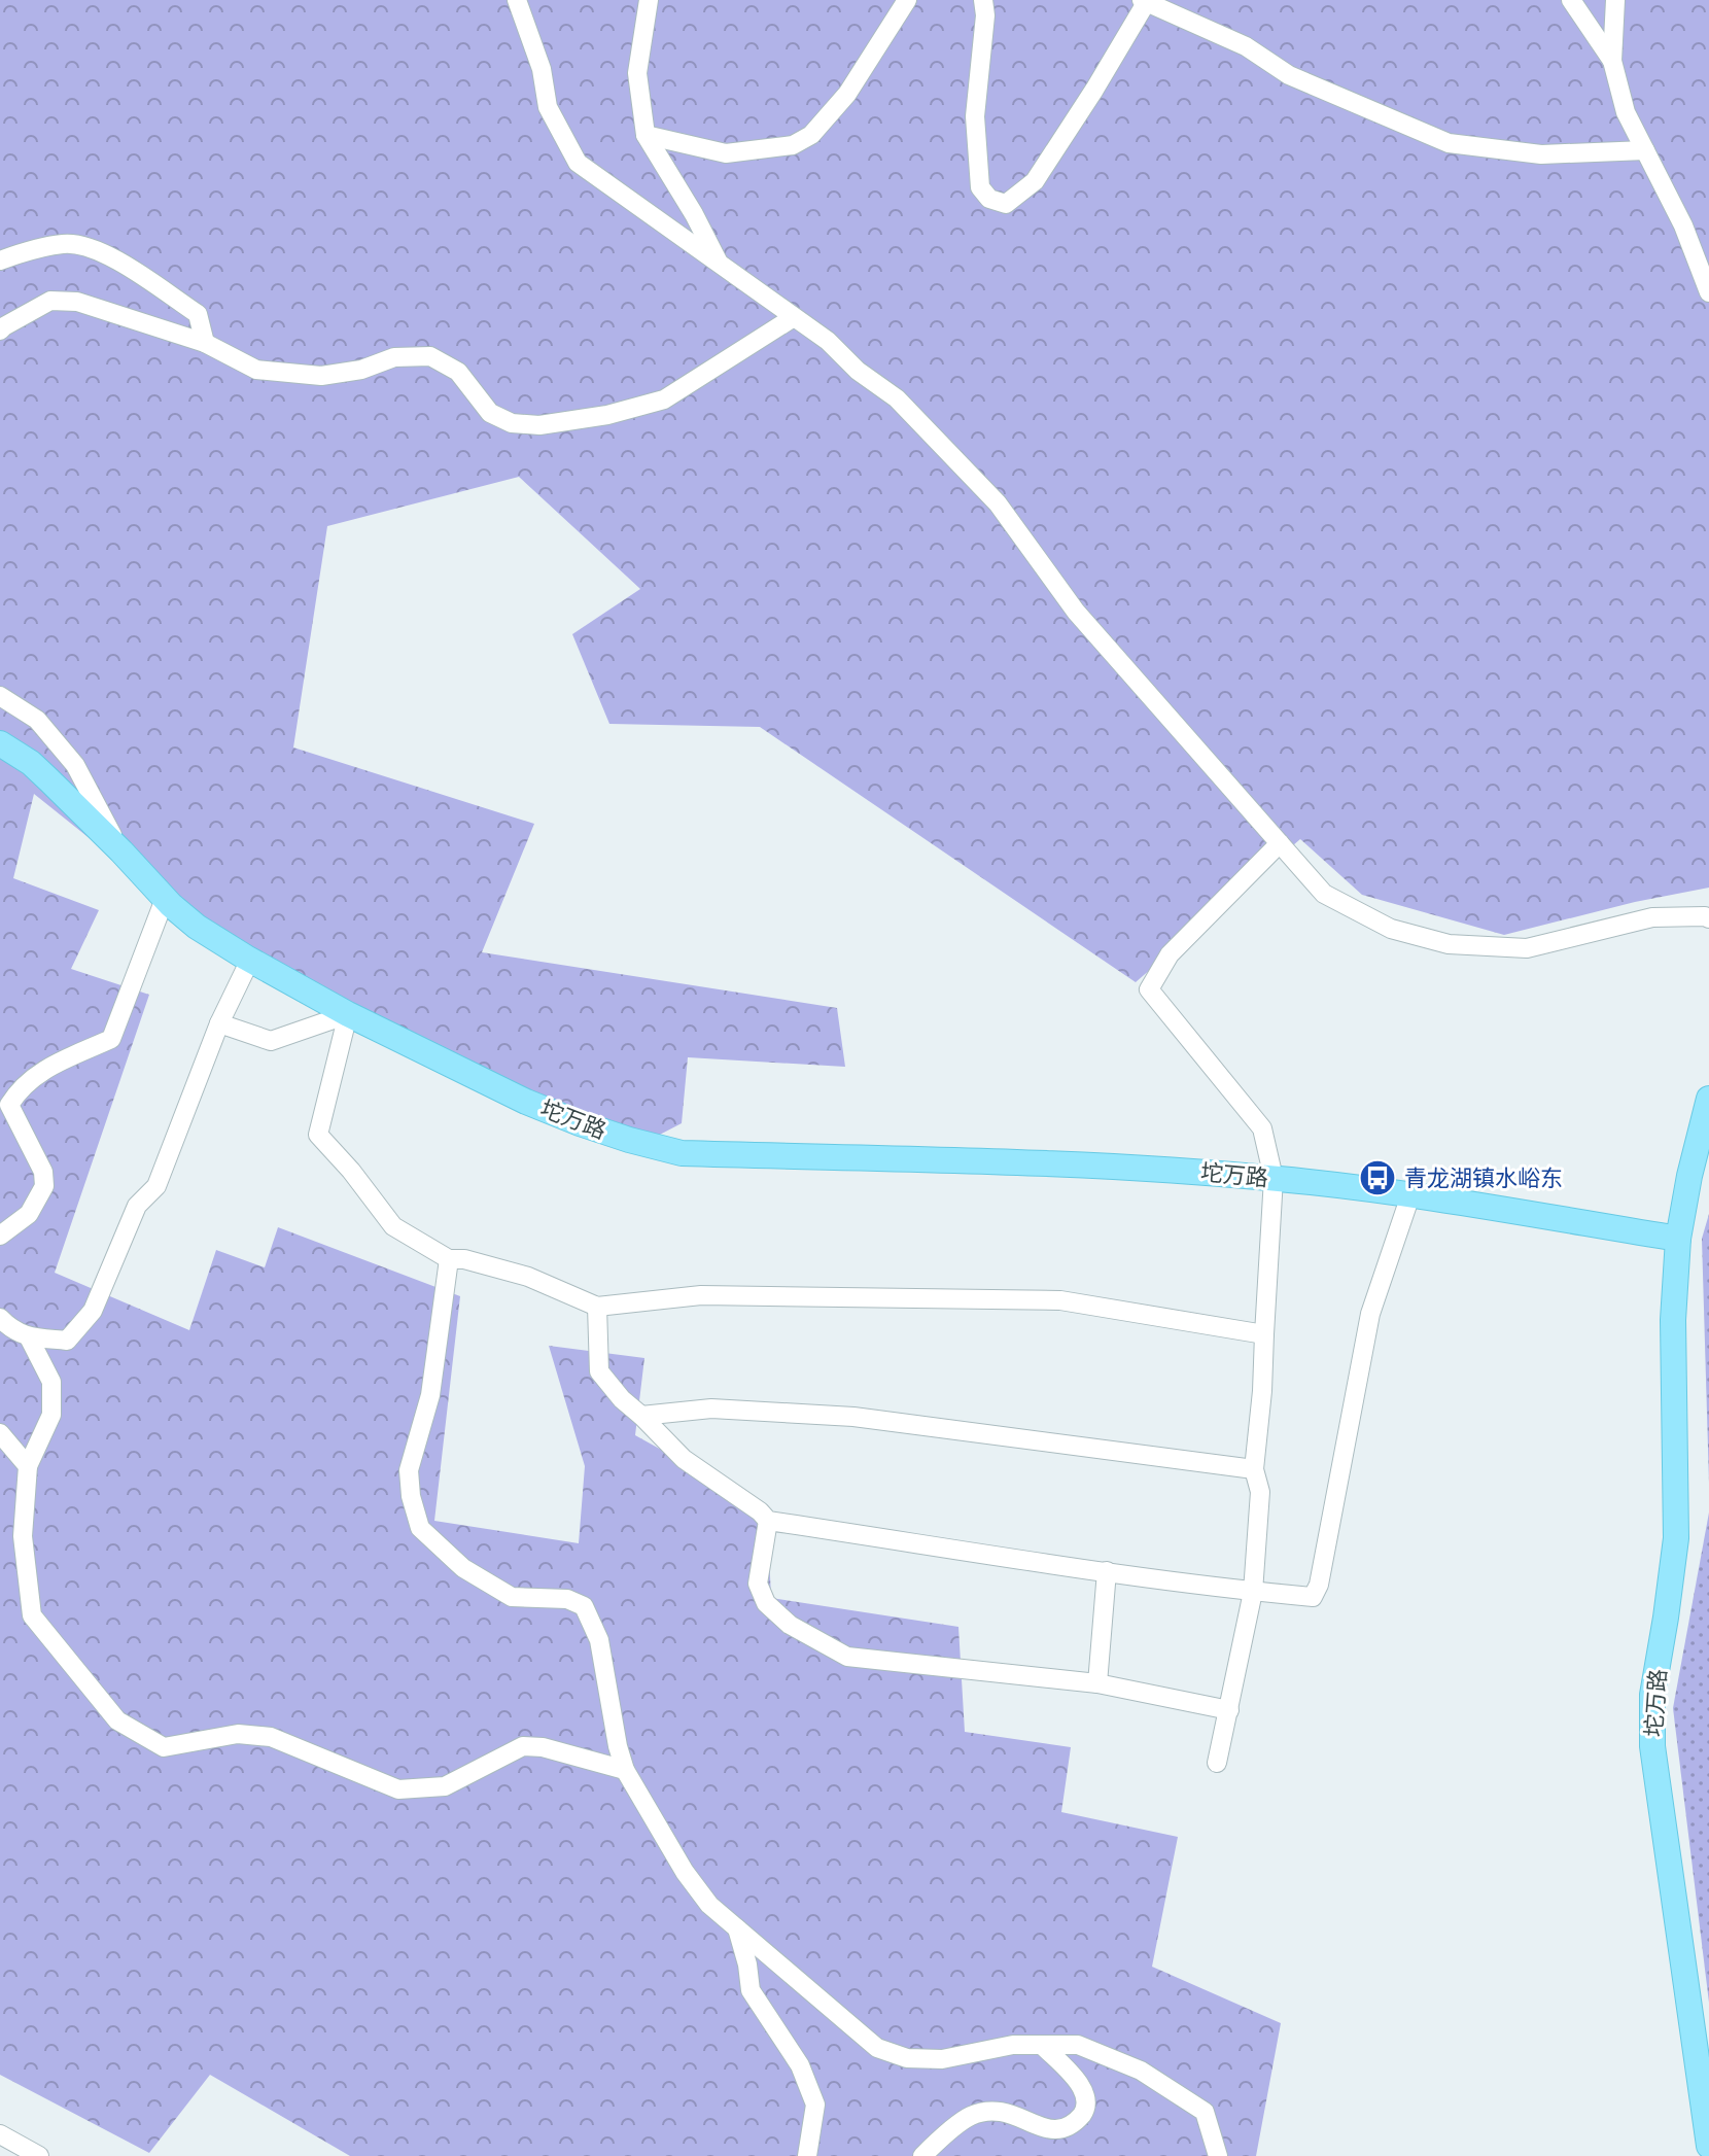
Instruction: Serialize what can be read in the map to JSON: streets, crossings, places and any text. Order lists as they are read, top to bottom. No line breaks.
{"streets":{"main road":["坨万路"]},"places":{"bus stop":["青龙湖镇水峪东"]}}
